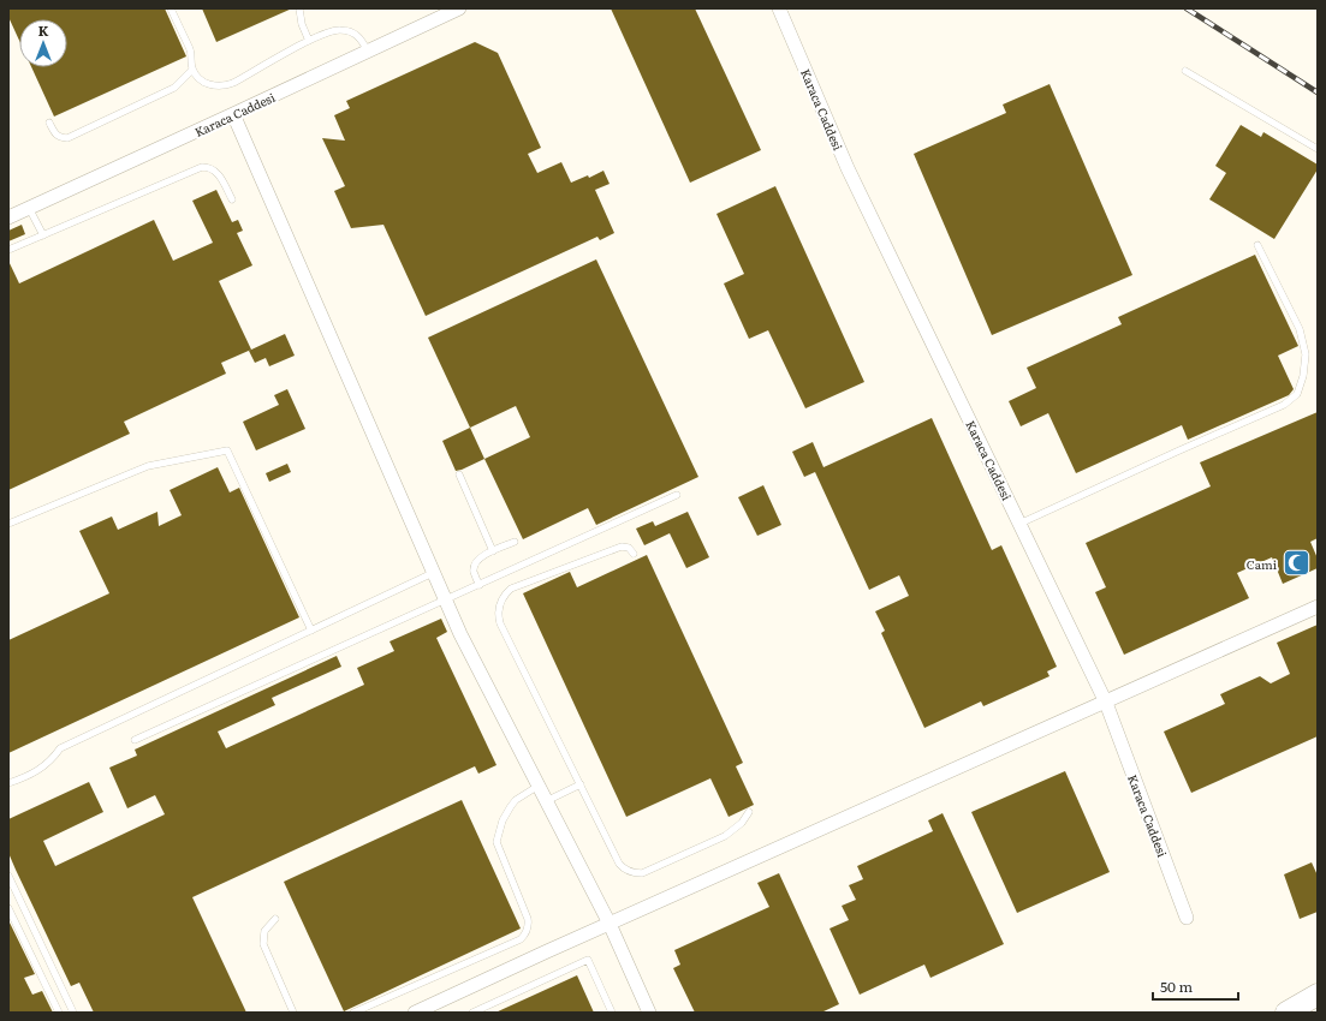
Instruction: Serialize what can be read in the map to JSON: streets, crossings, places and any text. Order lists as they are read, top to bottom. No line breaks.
{"streets":{"street":["Karaca Caddesi"]},"places":{"mosque":["Cami"]},"scale_bar":"50 m","north":"top"}
